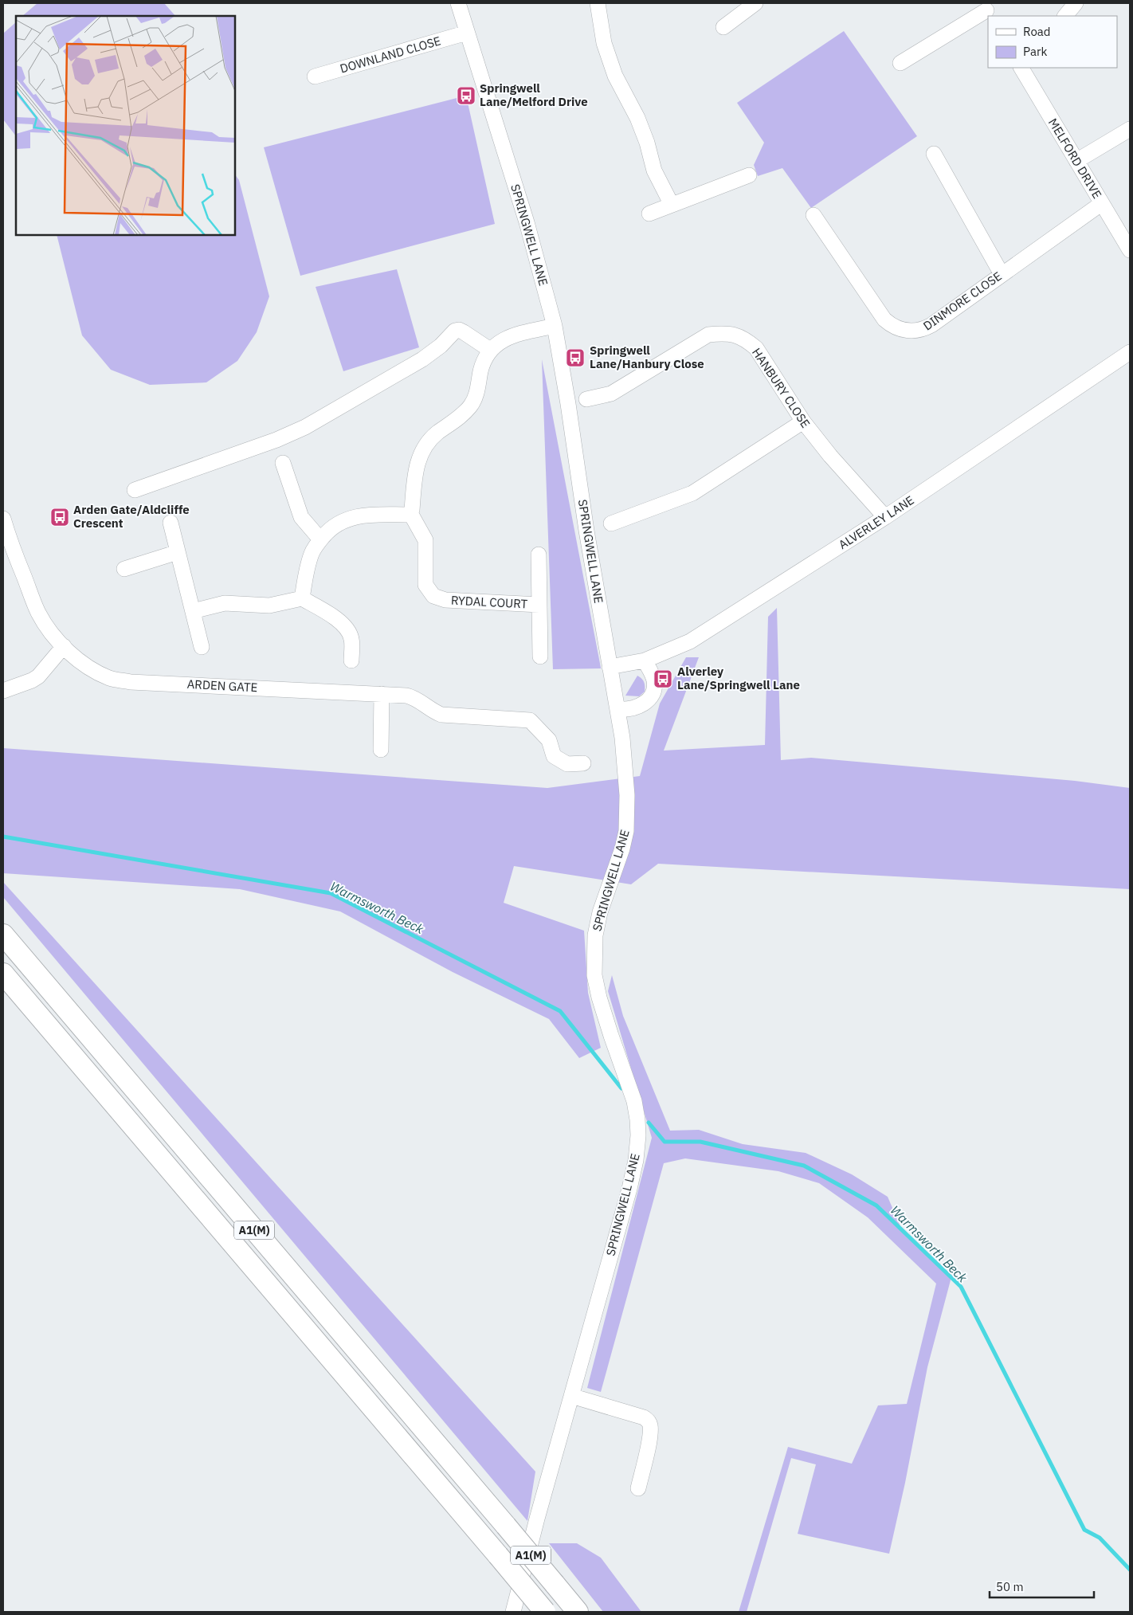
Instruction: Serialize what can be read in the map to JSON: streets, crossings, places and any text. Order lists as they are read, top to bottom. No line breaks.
{"streets":{"highway":["A1(M)"],"street":["DOWNLAND CLOSE","MELFORD DRIVE","SPRINGWELL LANE","DINMORE CLOSE","HANBURY CLOSE","ALVERLEY LANE","RYDAL COURT","ARDEN GATE"]},"crossings":[["DOWNLAND CLOSE","SPRINGWELL LANE"],["MELFORD DRIVE","DINMORE CLOSE"],["SPRINGWELL LANE","ALVERLEY LANE"],["HANBURY CLOSE","ALVERLEY LANE"]],"water":["Warmsworth Beck"],"places":{"bus stop":["Springwell Lane/Melford Drive","Springwell Lane/Hanbury Close","Arden Gate/Aldcliffe Crescent","Alverley Lane/Springwell Lane"]},"legend":["Road","Park"],"scale_bar":"50 m"}
